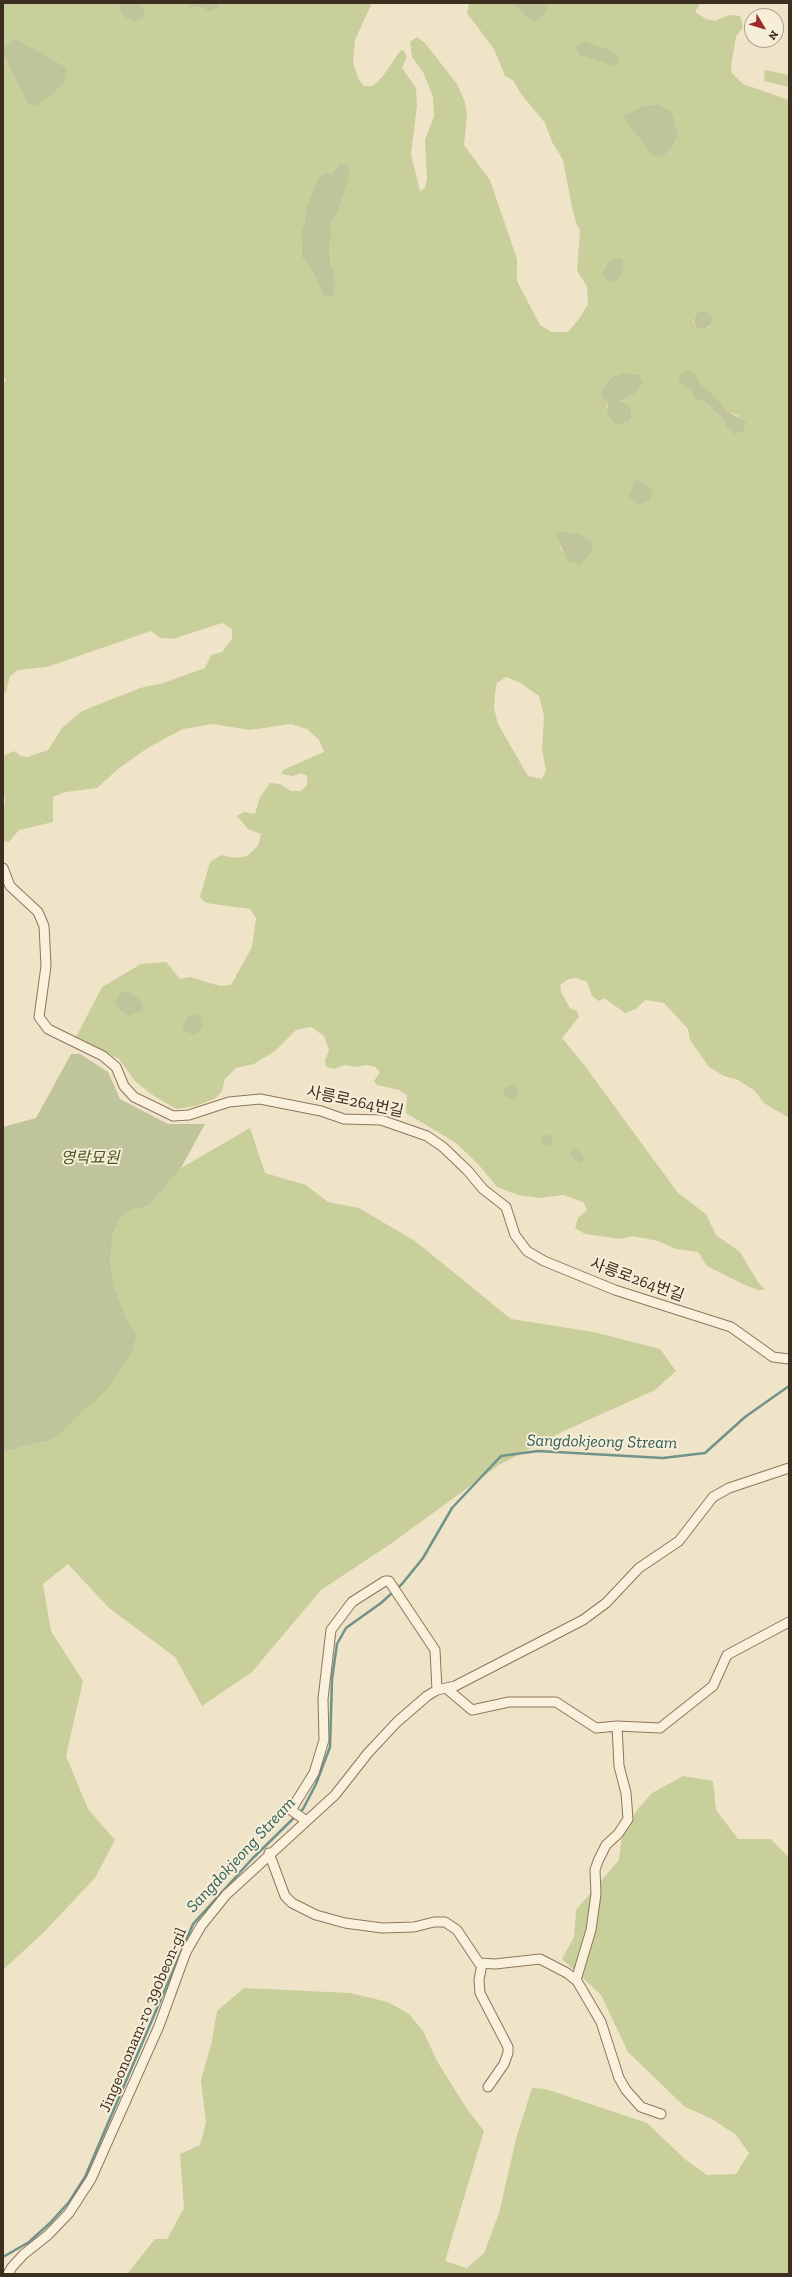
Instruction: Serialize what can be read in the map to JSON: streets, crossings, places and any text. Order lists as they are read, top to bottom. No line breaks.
{"streets":{"street":["사릉로264번길","Jingeononam-ro 390beon-gil"]},"water":["Sangdokjeong Stream"],"parks":["영락묘원"],"north":"bottom right"}
